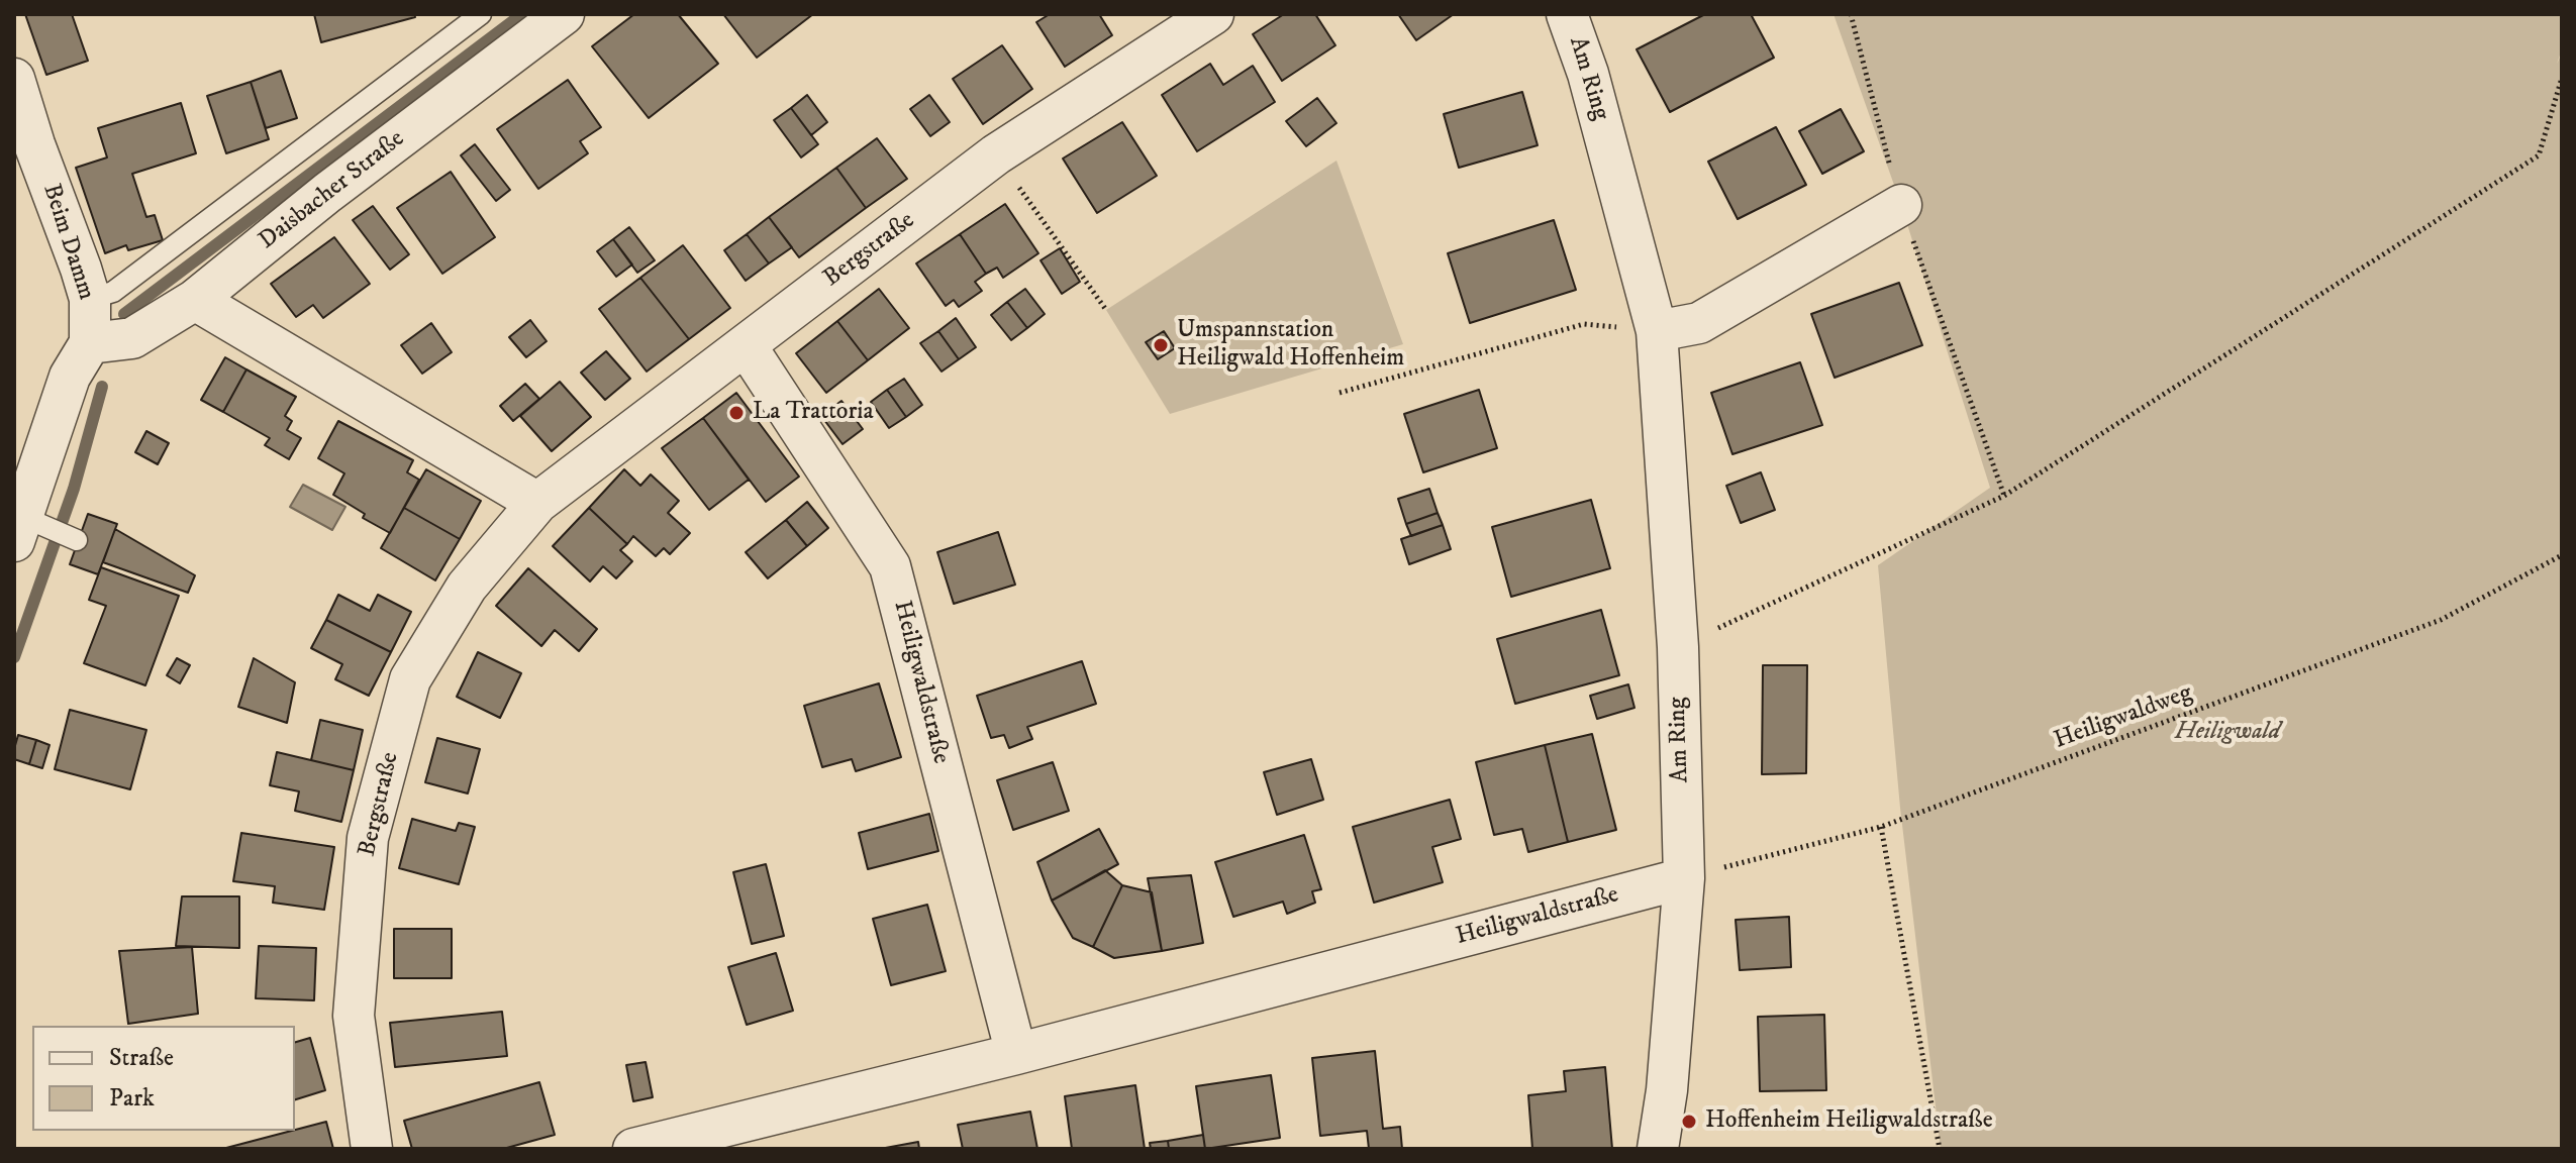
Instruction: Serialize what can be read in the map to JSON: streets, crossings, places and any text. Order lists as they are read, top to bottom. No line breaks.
{"streets":{"street":["Am Ring","Daisbacher Straße","Beim Damm","Bergstraße","Heiligwaldstraße"],"path":["Heiligwaldweg"]},"crossings":[["Am Ring","Heiligwaldstraße"],["Am Ring","Heiligwaldweg"],["Daisbacher Straße","Beim Damm"],["Bergstraße","Heiligwaldstraße"],["Heiligwaldstraße","Heiligwaldweg"]],"parks":["Heiligwald"],"places":["Umspannstation Heiligwald Hoffenheim","La Trattoria","Hoffenheim Heiligwaldstraße"],"legend":["Straße","Park"]}
